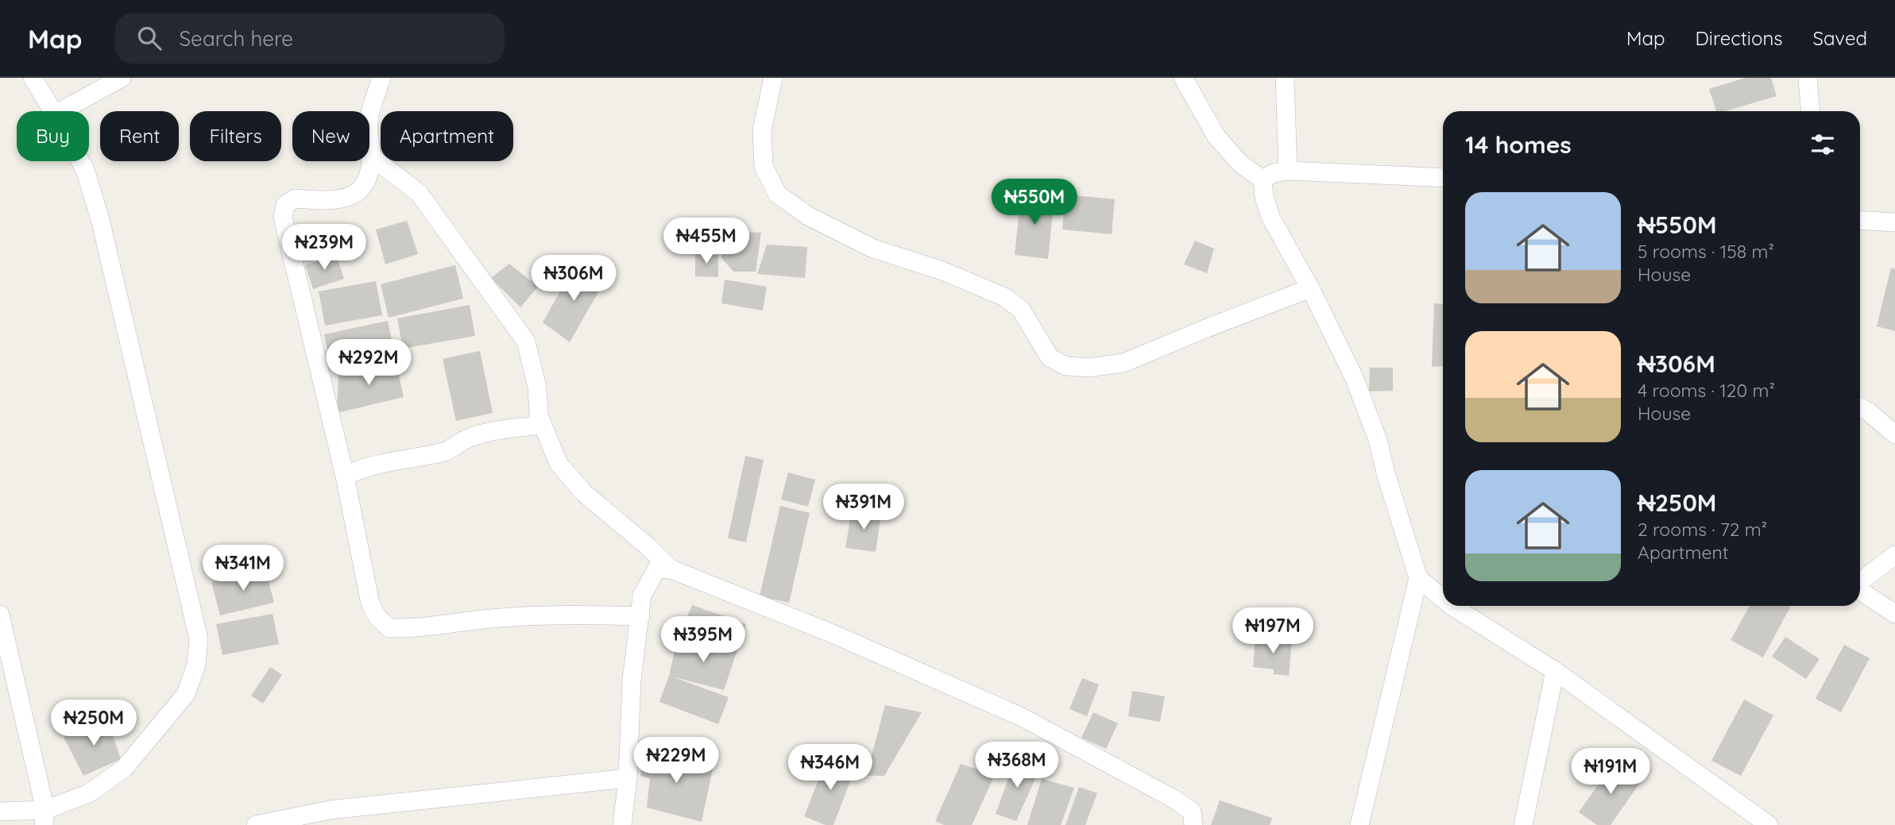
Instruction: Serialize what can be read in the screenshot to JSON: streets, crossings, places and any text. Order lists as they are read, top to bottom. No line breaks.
{"page":{"header":"Map","search":"Search here","nav":["Map","Directions","Saved"],"chip":["Buy","Rent","Filters","New","Apartment"],"heading":"14 homes","list":[{"name":"₦550M","note":"5 rooms · 158 m² · House"},{"name":"₦306M","note":"4 rooms · 120 m² · House"},{"name":"₦250M","note":"2 rooms · 72 m² · Apartment"}],"price":["₦550M","₦455M","₦239M","₦306M","₦292M","₦391M","₦341M","₦197M","₦395M","₦250M","₦229M","₦368M","₦346M","₦191M"]}}
